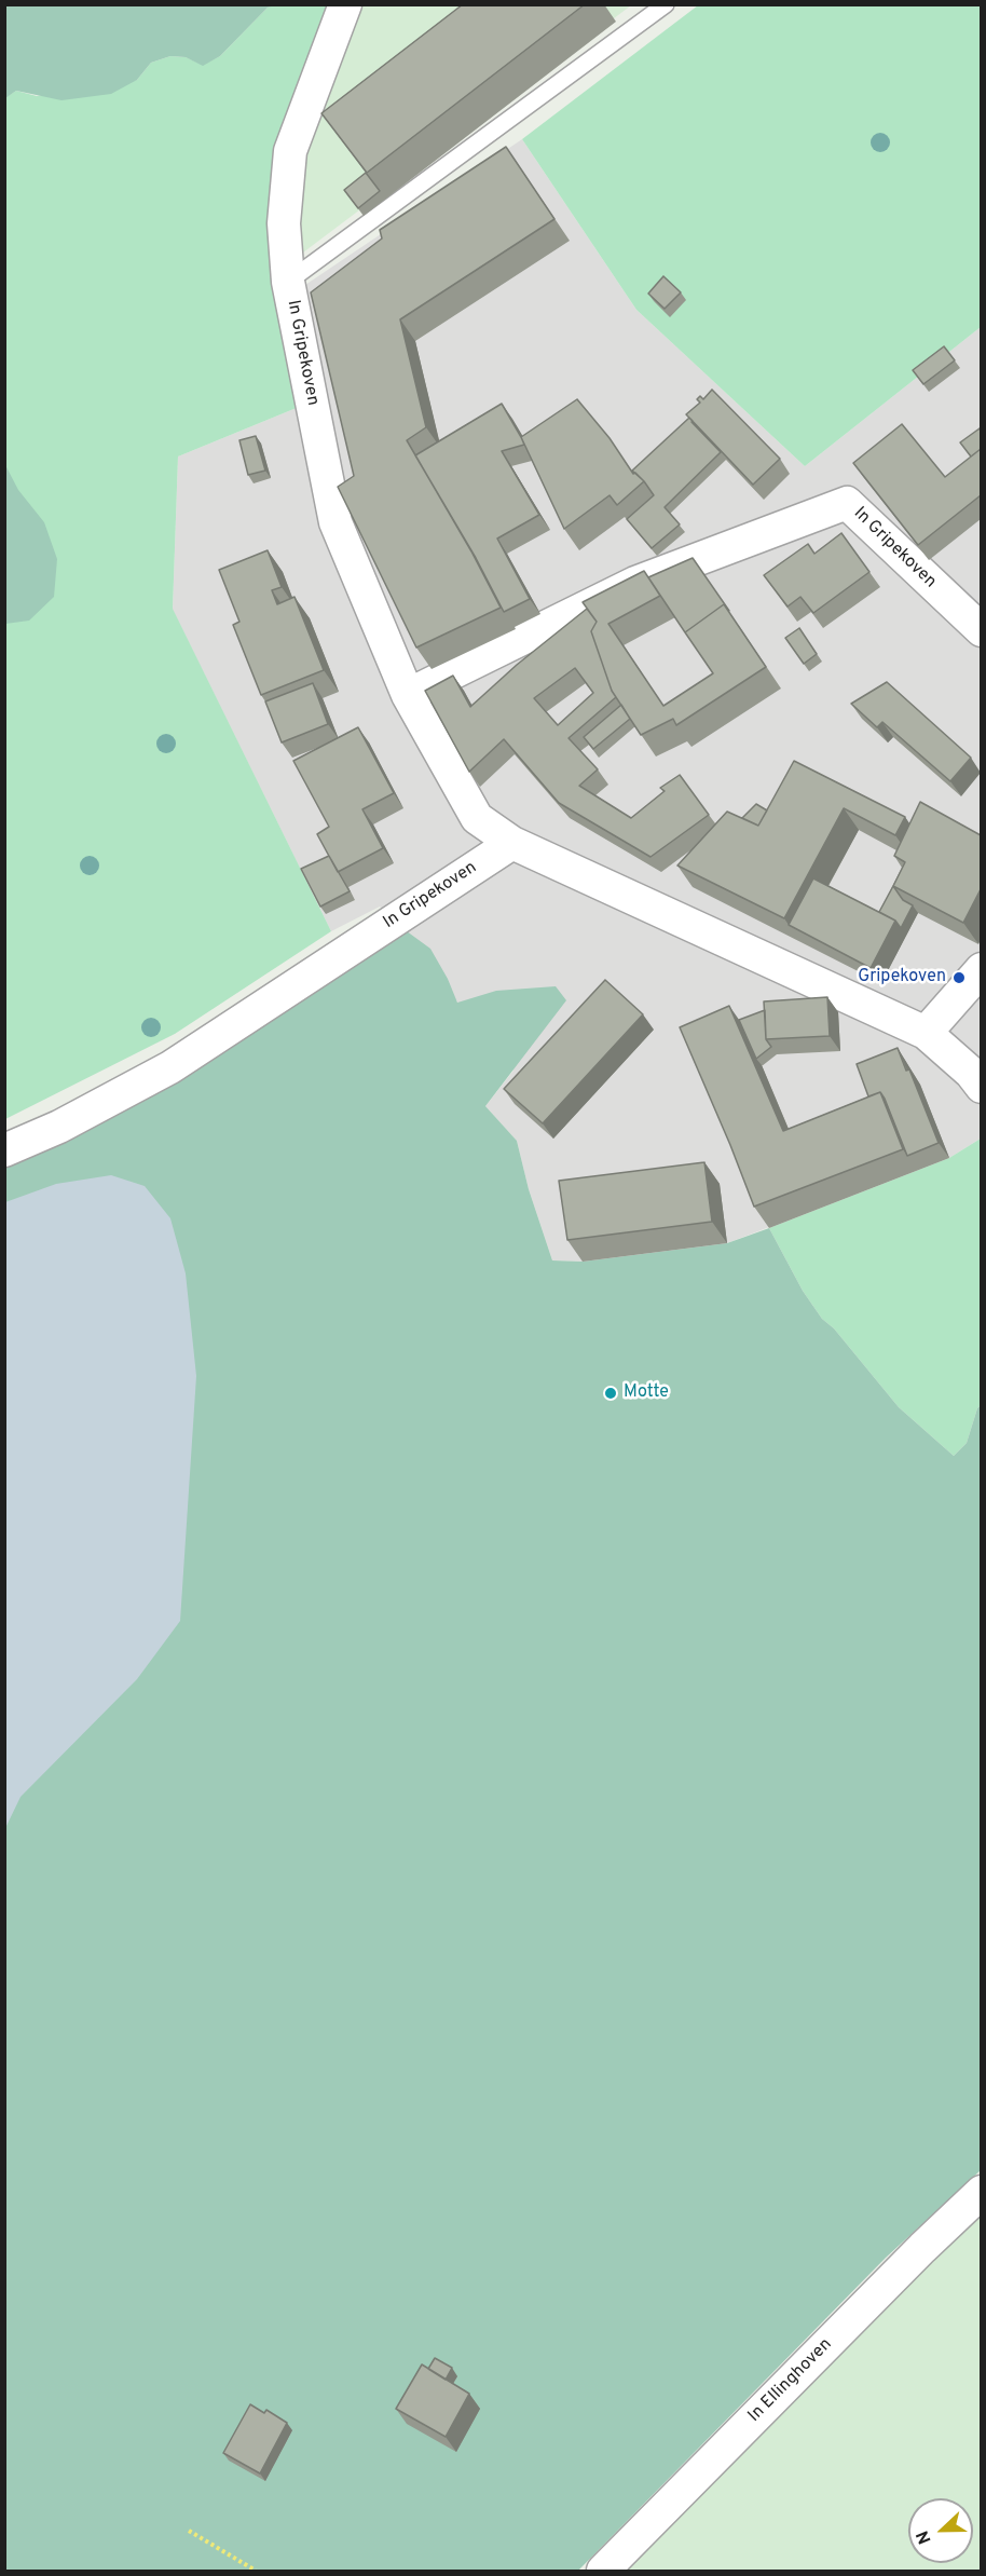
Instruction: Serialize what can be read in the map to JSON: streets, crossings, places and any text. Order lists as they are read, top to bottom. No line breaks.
{"streets":{"street":["In Gripekoven","In Ellinghoven"]},"places":["Gripekoven","Motte"],"north":"left"}
